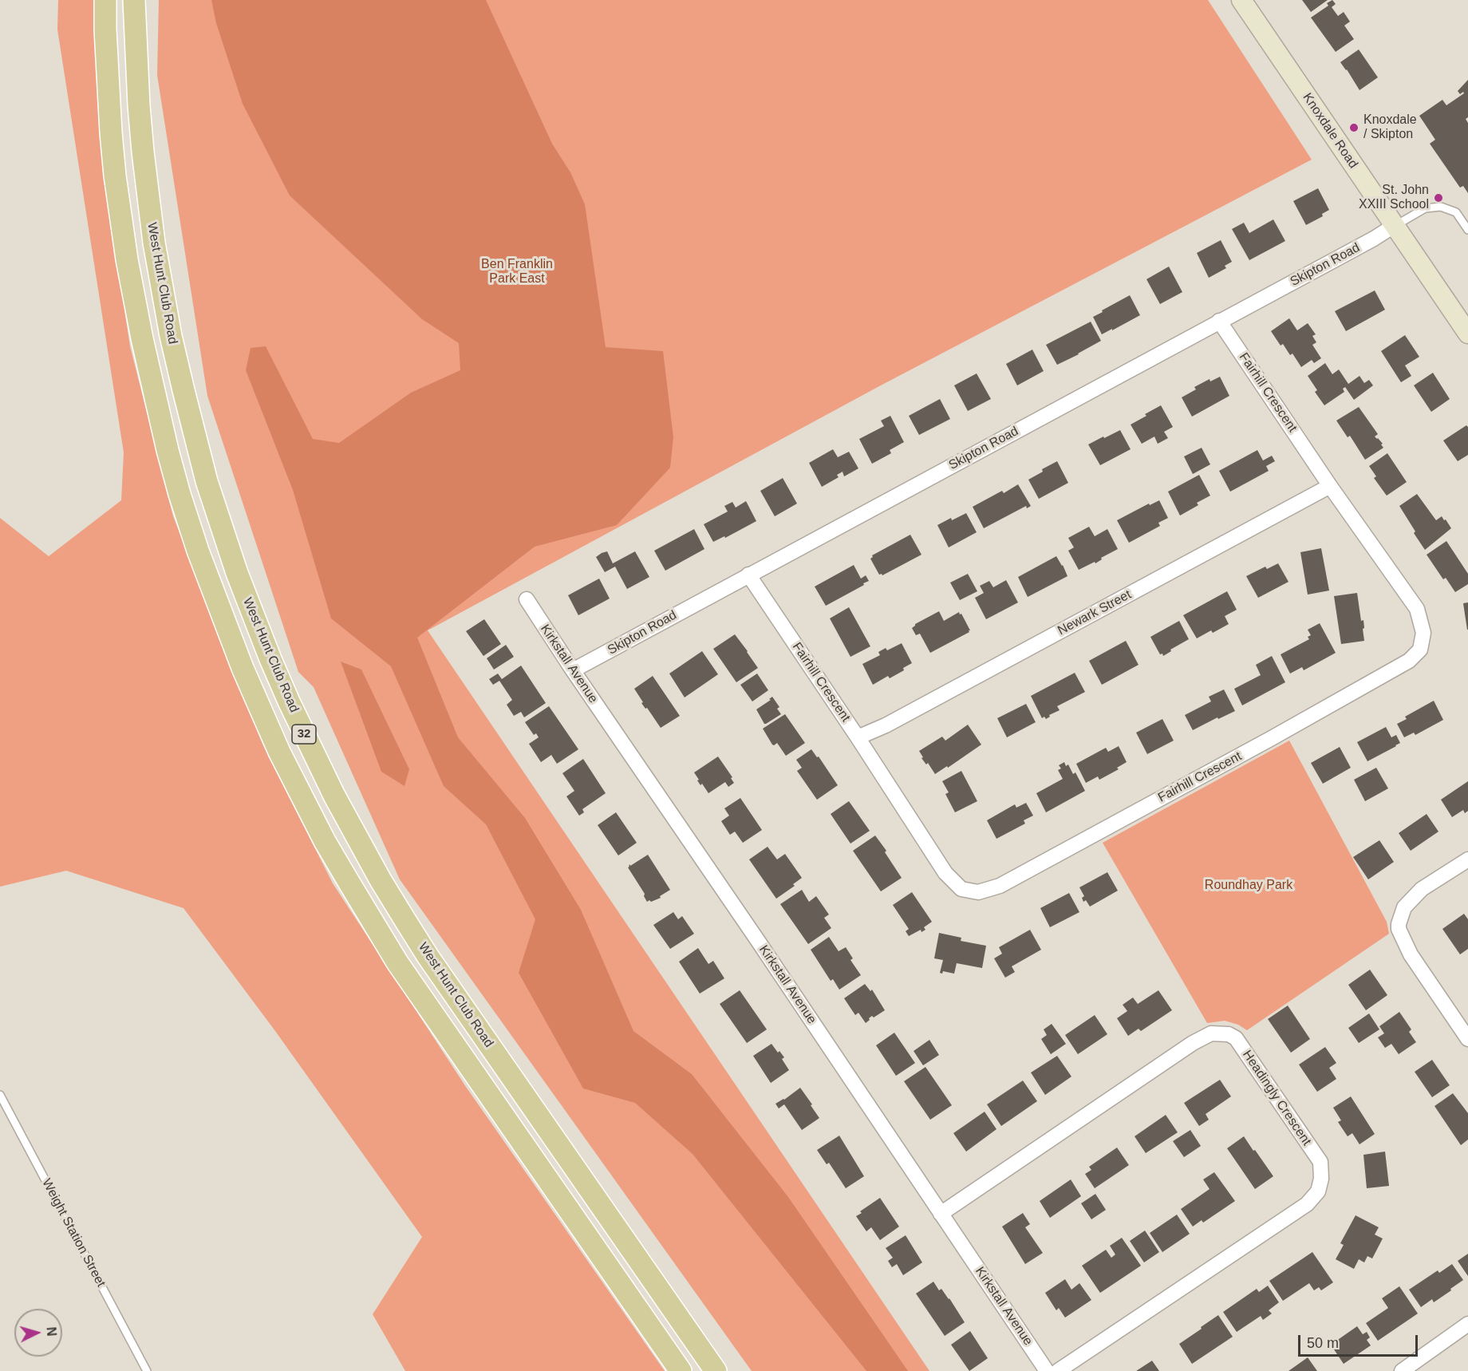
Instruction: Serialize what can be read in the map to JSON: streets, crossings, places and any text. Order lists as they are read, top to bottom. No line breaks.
{"streets":{"main road":["West Hunt Club Road","32"],"street":["Knoxdale Road","Skipton Road","Fairhill Crescent","Newark Street","Kirkstall Avenue","Headingly Crescent"],"lane":["Weight Station Street"]},"crossings":[["Knoxdale Road","Skipton Road"],["Skipton Road","Fairhill Crescent"],["Skipton Road","Kirkstall Avenue"],["Fairhill Crescent","Newark Street"],["Kirkstall Avenue","Headingly Crescent"]],"parks":["Ben Franklin Park East","Roundhay Park"],"places":["Knoxdale / Skipton","St. John XXIII School"],"scale_bar":"50 m","north":"right"}
